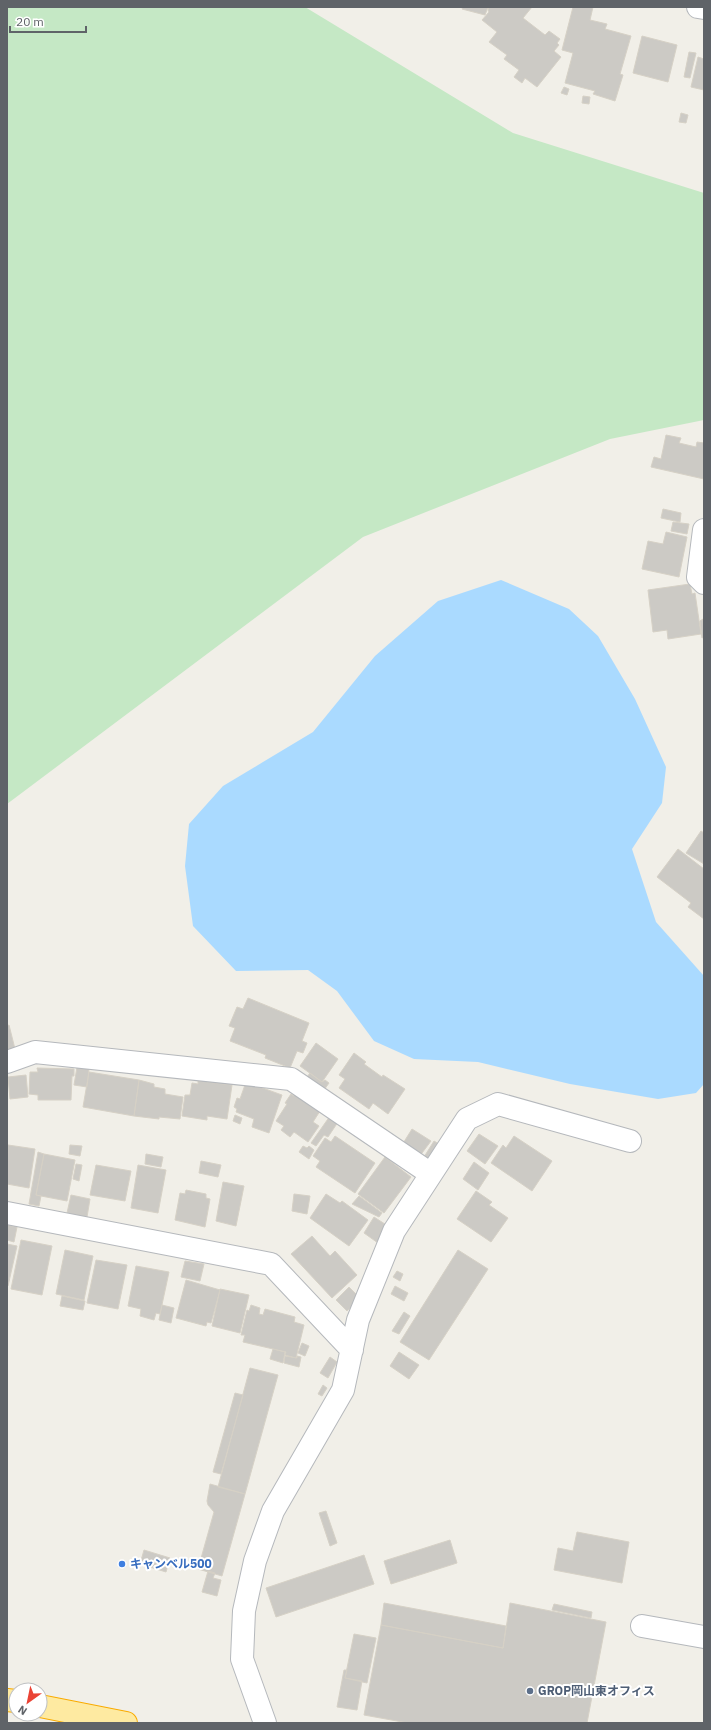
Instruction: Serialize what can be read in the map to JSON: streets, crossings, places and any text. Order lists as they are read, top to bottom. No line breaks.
{"places":["キャンベル500","GROP岡山東オフィス"],"scale_bar":"20 m","north":"bottom left"}
